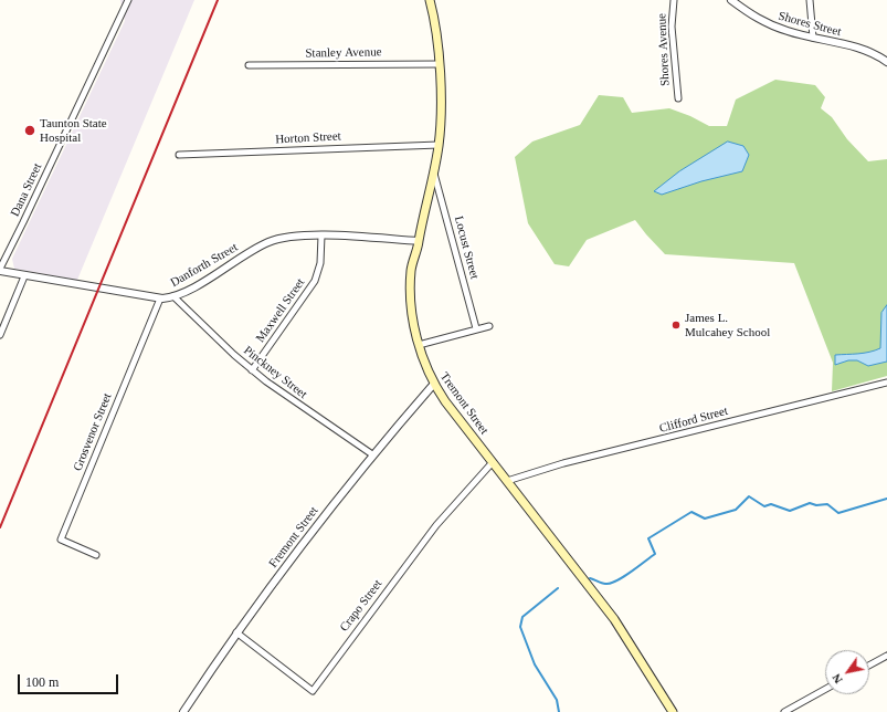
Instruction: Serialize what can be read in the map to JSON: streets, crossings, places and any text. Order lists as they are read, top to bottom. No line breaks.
{"streets":{"main road":["Tremont Street"],"street":["Shores Street","Shores Avenue","Stanley Avenue","Horton Street","Dana Street","Locust Street","Danforth Street","Maxwell Street","Pinckney Street","Clifford Street","Grosvenor Street","Fremont Street","Crapo Street"]},"crossings":[["Stanley Avenue","Tremont Street"],["Horton Street","Tremont Street"],["Dana Street","Danforth Street"],["Locust Street","Tremont Street"],["Danforth Street","Maxwell Street"],["Danforth Street","Pinckney Street"],["Danforth Street","Tremont Street"],["Danforth Street","Grosvenor Street"],["Maxwell Street","Pinckney Street"],["Pinckney Street","Fremont Street"],["Tremont Street","Clifford Street"],["Tremont Street","Fremont Street"],["Tremont Street","Crapo Street"],["Fremont Street","Crapo Street"]],"places":["Taunton State Hospital","James L. Mulcahey School"],"scale_bar":"100 m","north":"bottom left"}
